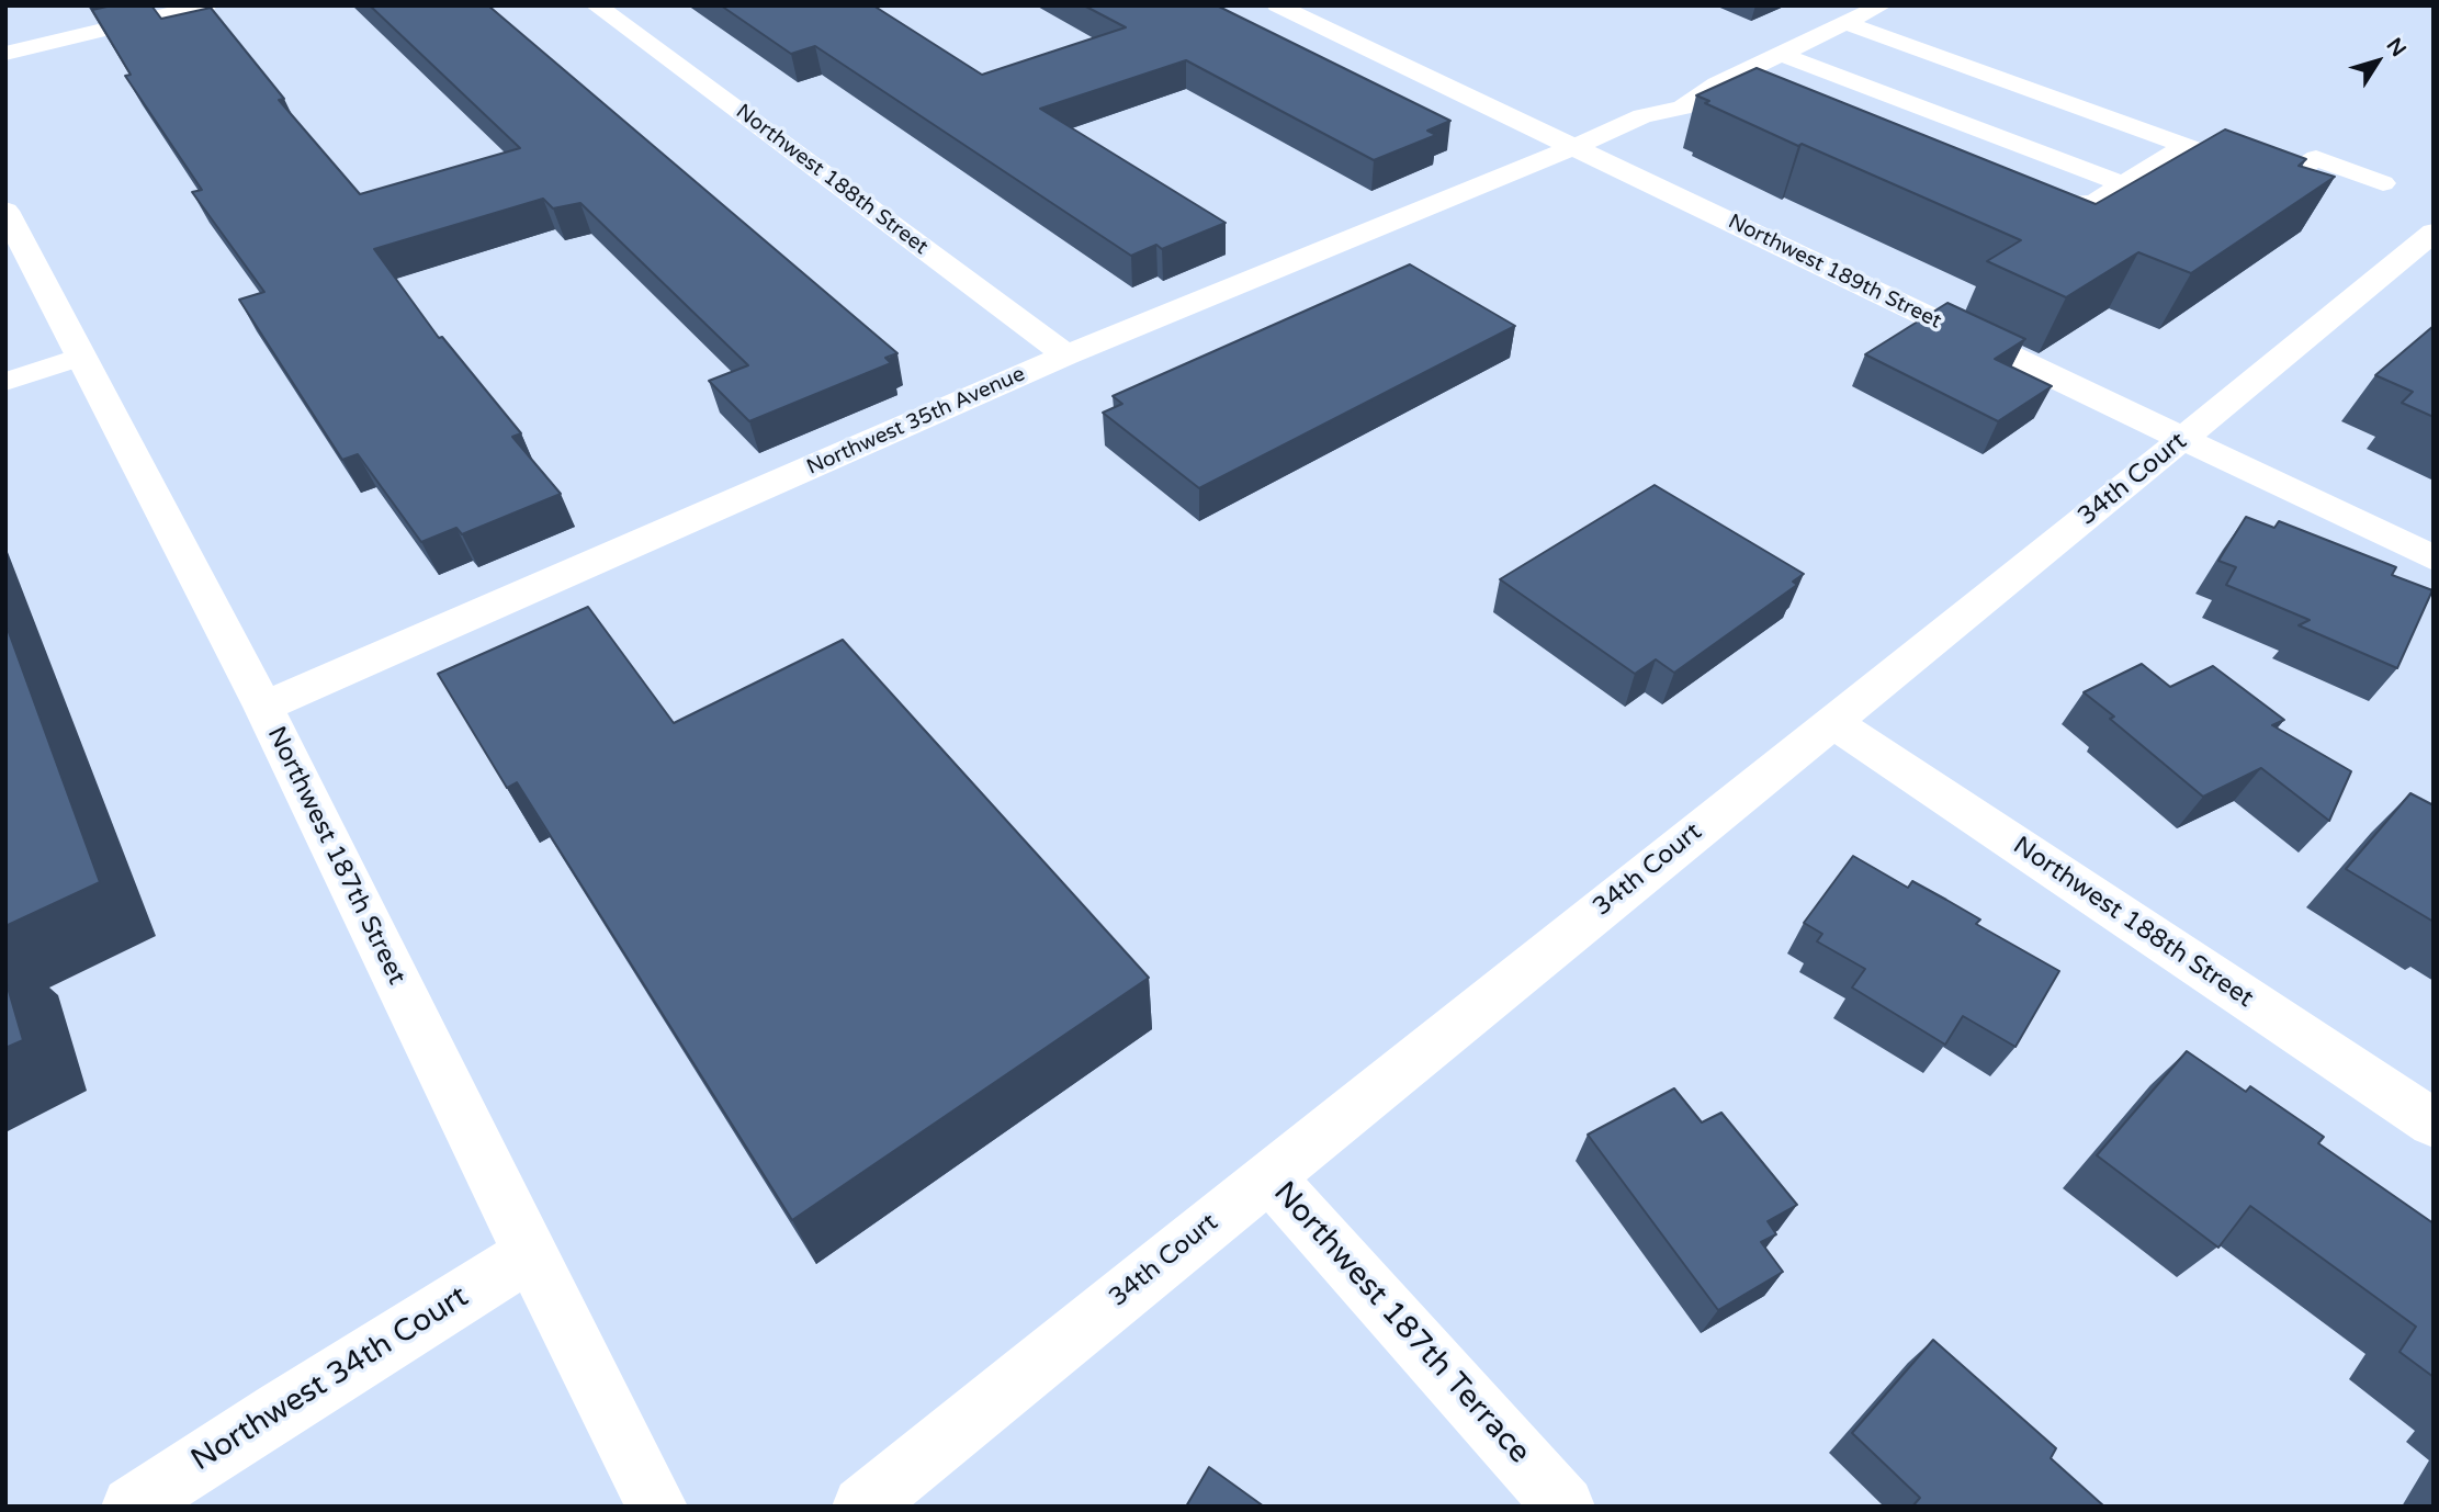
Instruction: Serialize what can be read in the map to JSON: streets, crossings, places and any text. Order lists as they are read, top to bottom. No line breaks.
{"streets":{"street":["Northwest 188th Street","Northwest 189th Street","Northwest 35th Avenue","34th Court","Northwest 187th Street","Northwest 187th Terrace","Northwest 34th Court"]},"crossings":[["Northwest 188th Street","Northwest 35th Avenue"],["Northwest 188th Street","34th Court"],["Northwest 189th Street","Northwest 35th Avenue"],["Northwest 189th Street","34th Court"],["Northwest 35th Avenue","Northwest 187th Street"],["34th Court","Northwest 187th Terrace"],["Northwest 187th Street","Northwest 34th Court"]],"north":"top right"}
